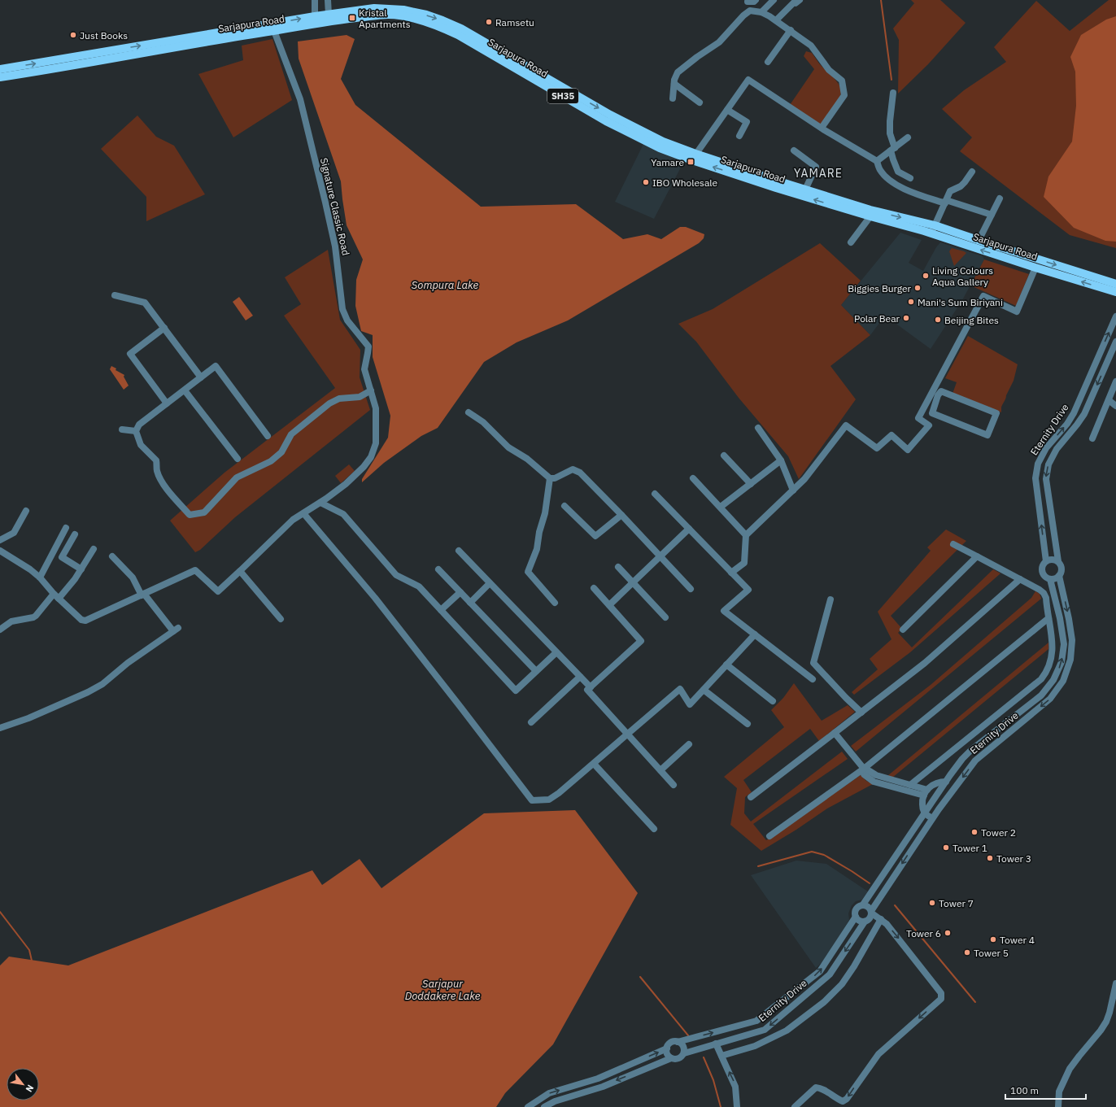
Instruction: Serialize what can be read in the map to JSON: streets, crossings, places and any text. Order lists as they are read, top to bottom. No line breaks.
{"streets":{"main road":["Sarjapura Road","SH35"],"street":["Signature Classic Road","Eternity Drive"]},"crossings":[["Sarjapura Road","Signature Classic Road"]],"districts":["YAMARE"],"water":["Sompura Lake","Sarjapur Doddakere Lake"],"places":{"transit":["Kristal Apartments","Yamare"],"other":["Ramsetu","Just Books","IBO Wholesale","Living Colours Aqua Gallery","Biggies Burger","Mani's Sum Biriyani","Polar Bear","Beijing Bites","Tower 2","Tower 1","Tower 3","Tower 7","Tower 6","Tower 4","Tower 5"]},"scale_bar":"100 m","north":"bottom right"}
